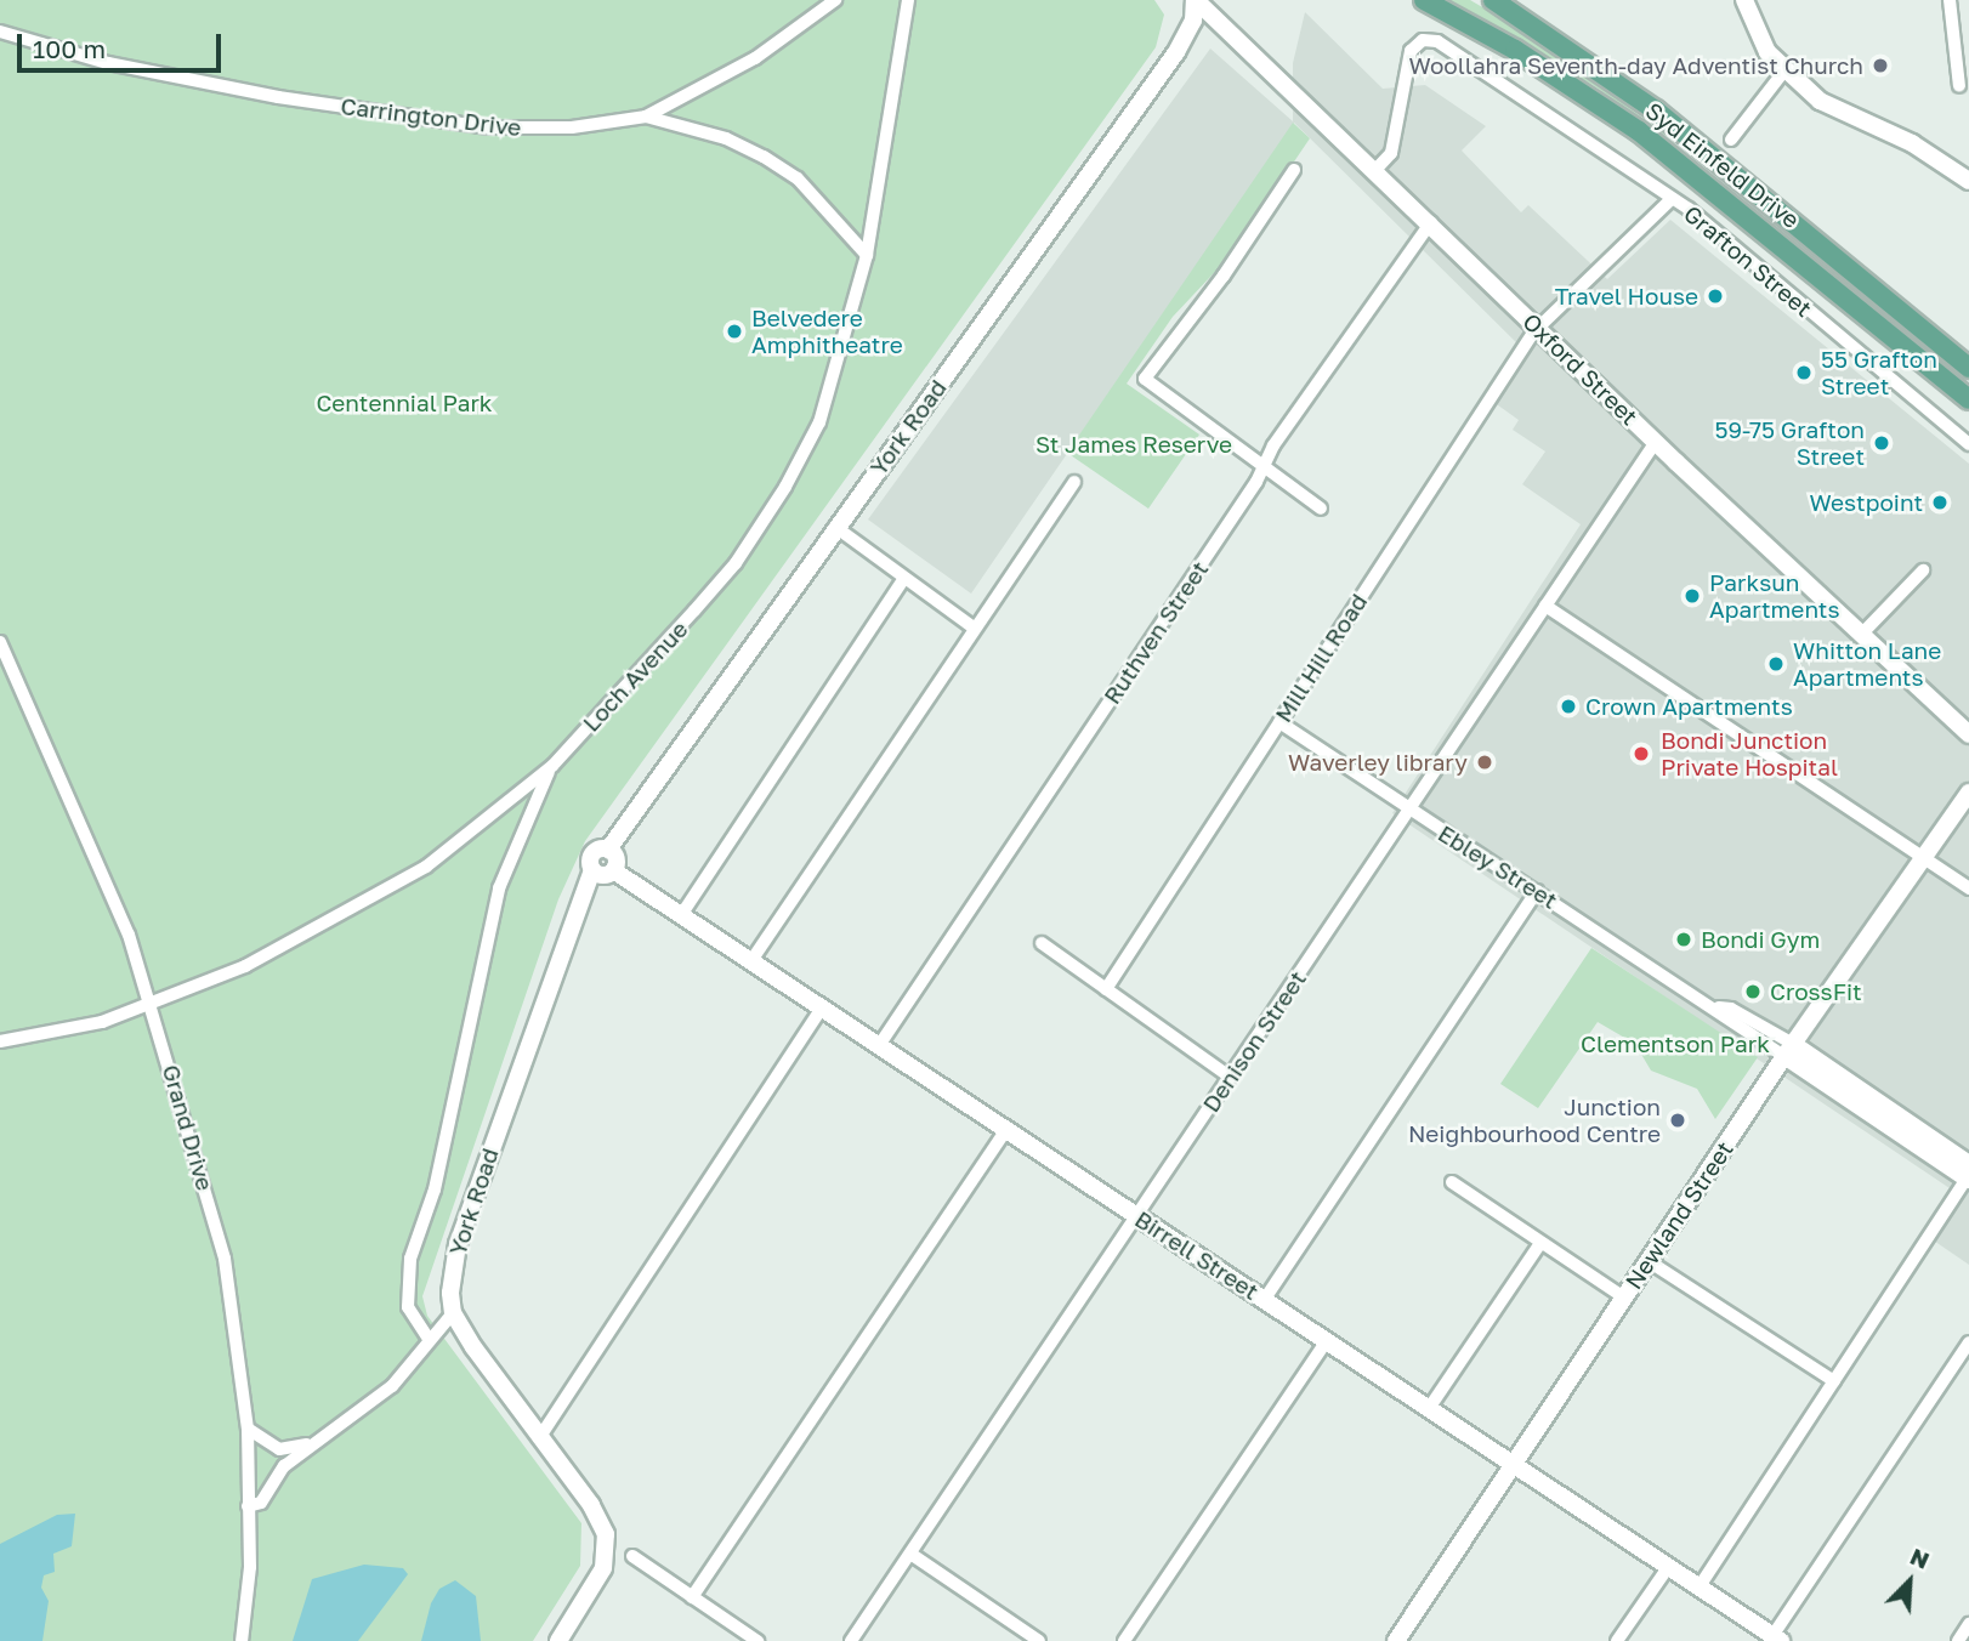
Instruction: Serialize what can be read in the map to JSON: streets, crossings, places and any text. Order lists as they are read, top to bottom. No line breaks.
{"streets":{"main road":["Syd Einfeld Drive","Oxford Street","York Road","Ebley Street","Newland Street","Birrell Street"],"street":["Carrington Drive","Grafton Street","Ruthven Street","Mill Hill Road","Loch Avenue","Denison Street","Grand Drive"]},"crossings":[["Grafton Street","Oxford Street"],["Grafton Street","Mill Hill Road"],["Oxford Street","York Road"],["Oxford Street","Ruthven Street"],["Oxford Street","Mill Hill Road"],["Oxford Street","Denison Street"],["York Road","Birrell Street"],["Ruthven Street","Birrell Street"],["Mill Hill Road","Ebley Street"],["Loch Avenue","Grand Drive"],["Ebley Street","Denison Street"],["Ebley Street","Newland Street"],["Denison Street","Birrell Street"],["Newland Street","Birrell Street"]],"parks":["Centennial Park","St James Reserve","Clementson Park"],"places":["Woollahra Seventh-day Adventist Church","Travel House","Belvedere Amphitheatre","55 Grafton Street","59-75 Grafton Street","Westpoint","Parksun Apartments","Whitton Lane Apartments","Crown Apartments","Bondi Junction Private Hospital","Waverley library","Bondi Gym","CrossFit","Junction Neighbourhood Centre"],"scale_bar":"100 m","north":"top right"}
